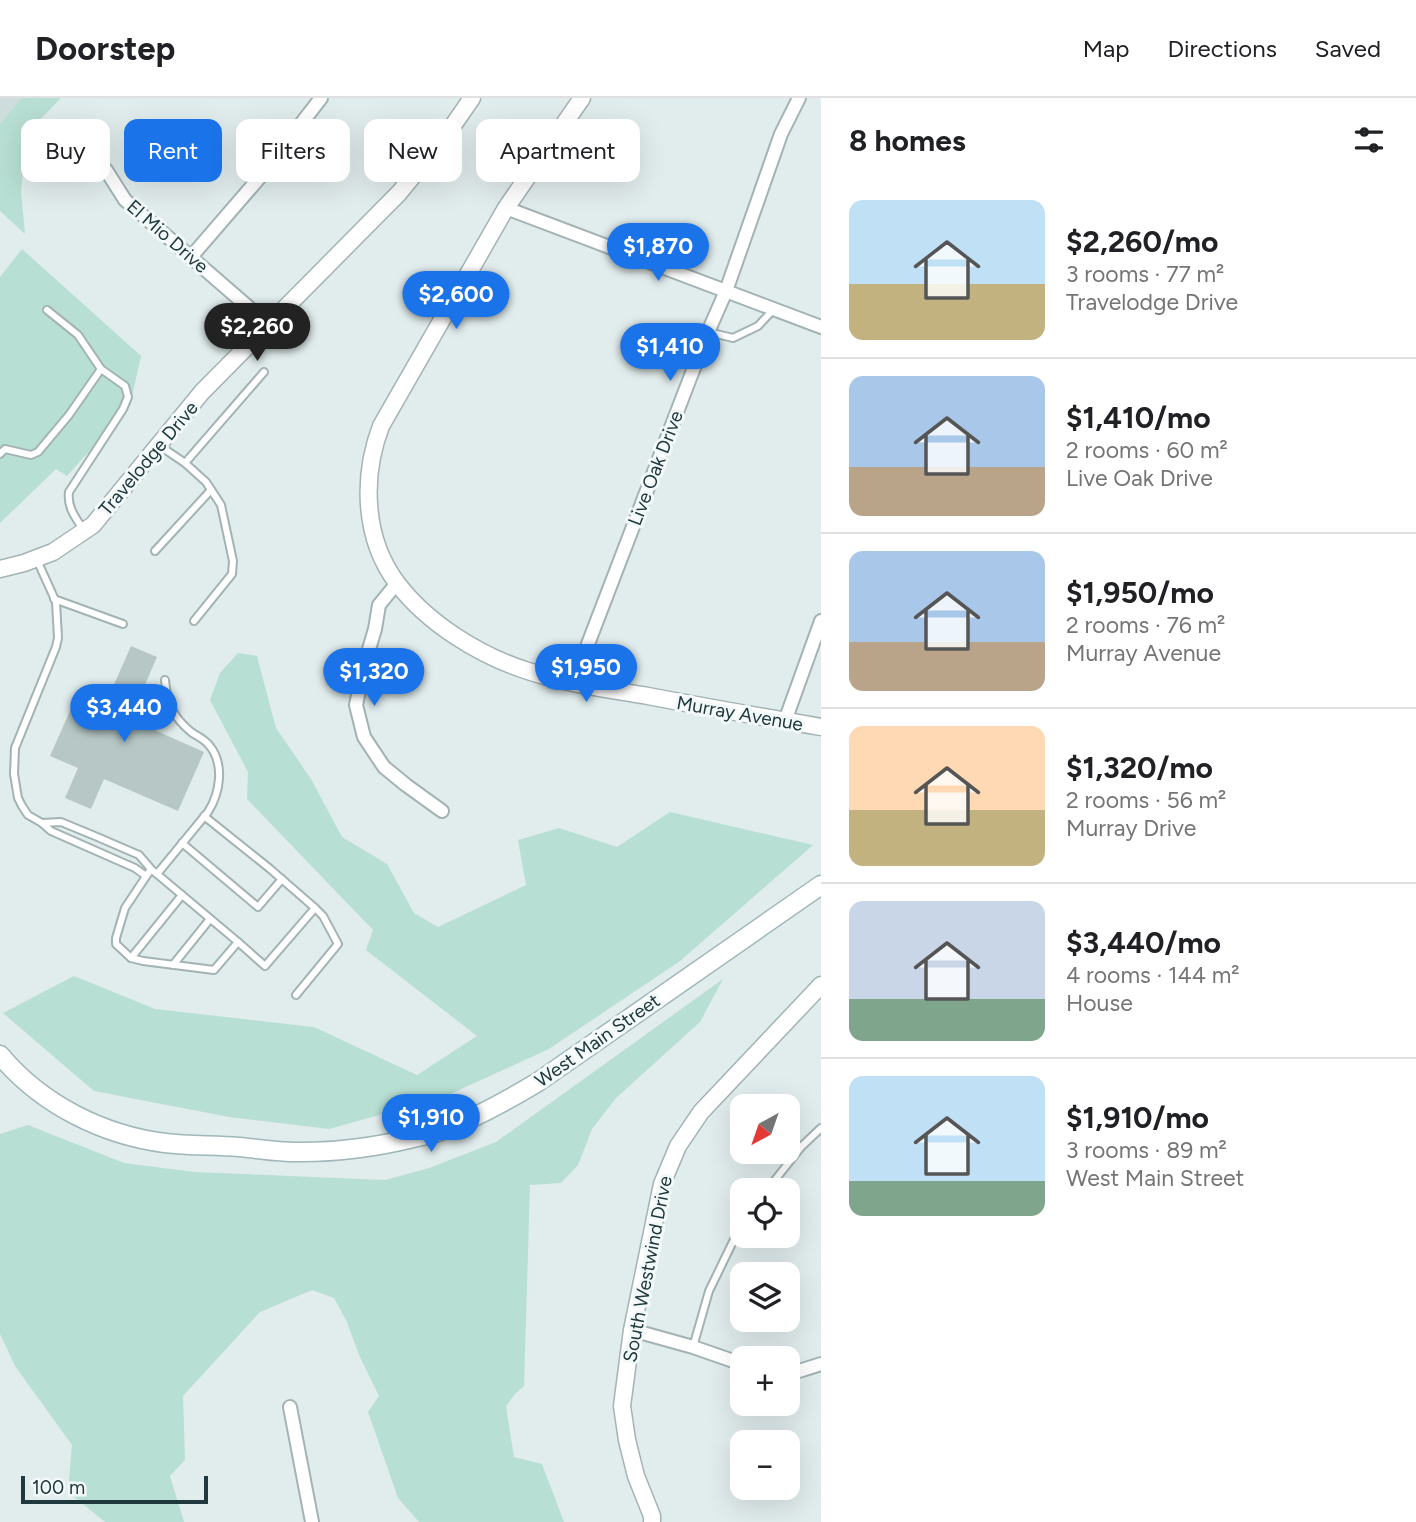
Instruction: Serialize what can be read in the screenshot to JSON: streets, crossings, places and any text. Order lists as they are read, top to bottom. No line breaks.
{"streets":{"main road":["West Main Street"],"street":["El Mio Drive","Travelodge Drive","Live Oak Drive","Murray Avenue","South Westwind Drive"]},"crossings":[["El Mio Drive","Travelodge Drive"],["Live Oak Drive","Murray Avenue"]],"scale_bar":"100 m","north":"bottom left","page":{"header":"Doorstep","nav":["Map","Directions","Saved"],"heading":"8 homes","chip":["Buy","Rent","Filters","New","Apartment"],"list":[{"name":"$2,260/mo","note":"3 rooms · 77 m² · Travelodge Drive"},{"name":"$1,410/mo","note":"2 rooms · 60 m² · Live Oak Drive"},{"name":"$1,950/mo","note":"2 rooms · 76 m² · Murray Avenue"},{"name":"$1,320/mo","note":"2 rooms · 56 m² · Murray Drive"},{"name":"$3,440/mo","note":"4 rooms · 144 m² · House"},{"name":"$1,910/mo","note":"3 rooms · 89 m² · West Main Street"}],"price":["$1,870","$2,600","$2,260","$1,410","$1,950","$1,320","$3,440","$1,910"],"map_buttons":["+","−"],"scale":"100 m"}}
